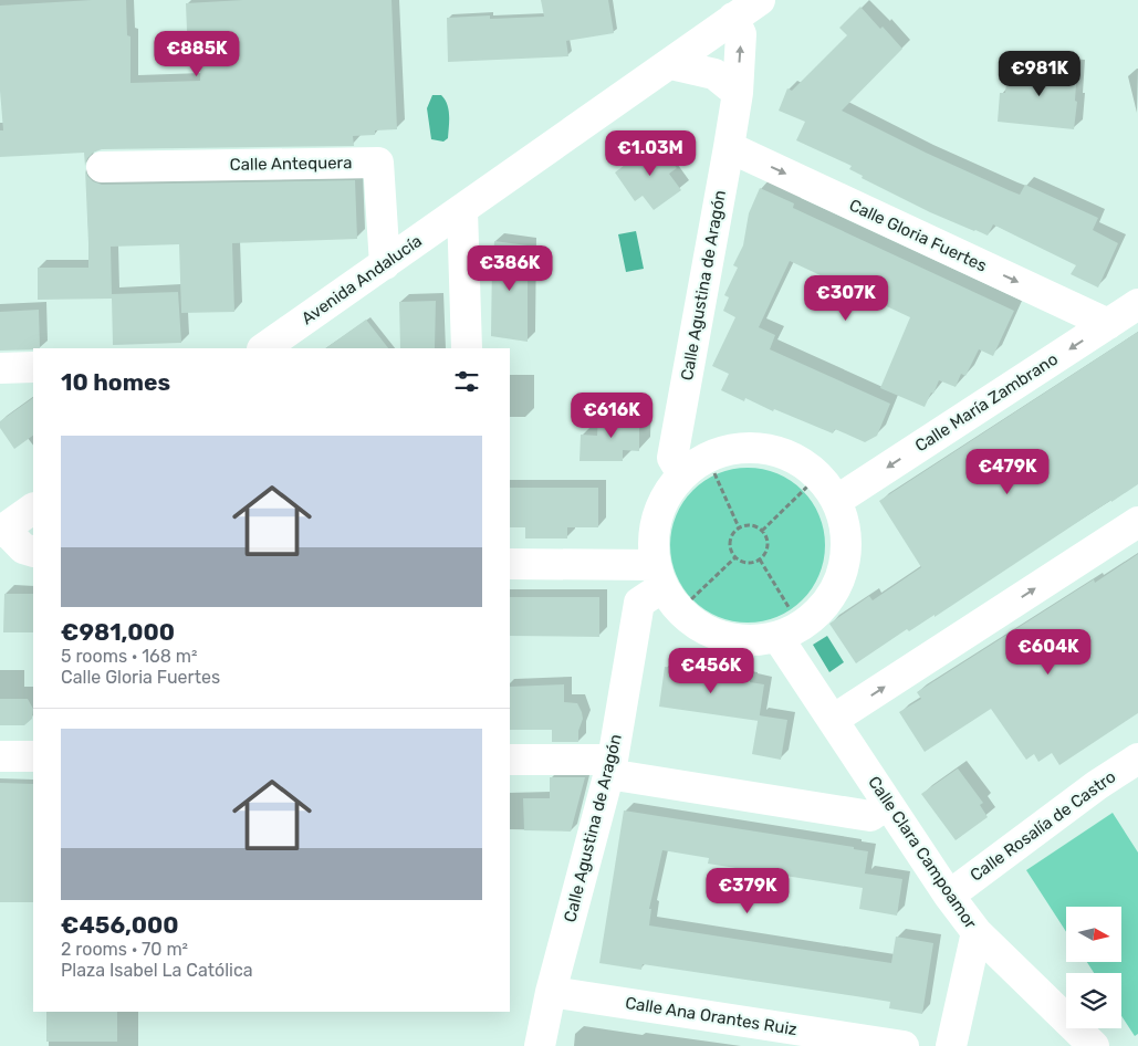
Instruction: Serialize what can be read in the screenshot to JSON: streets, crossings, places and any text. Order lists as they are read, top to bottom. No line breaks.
{"streets":{"street":["Calle Antequera","Calle Gloria Fuertes","Avenida Andalucía","Calle Agustina de Aragón","Calle María Zambrano","Calle Rosalía de Castro","Calle Clara Campoamor","Calle Ana Orantes Ruiz"]},"crossings":[["Calle Antequera","Avenida Andalucía"],["Calle Gloria Fuertes","Calle Agustina de Aragón"],["Calle Gloria Fuertes","Calle María Zambrano"],["Avenida Andalucía","Calle Agustina de Aragón"],["Calle Agustina de Aragón","Calle Ana Orantes Ruiz"],["Calle Rosalía de Castro","Calle Clara Campoamor"]],"one_way":["Calle Gloria Fuertes"],"north":"right","page":{"price":["€885K","€981K","€1.03M","€386K","€307K","€616K","€479K","€604K","€456K","€379K"],"heading":"10 homes","list":[{"name":"€981,000","note":"5 rooms · 168 m² · Calle Gloria Fuertes"},{"name":"€456,000","note":"2 rooms · 70 m² · Plaza Isabel La Católica"}]}}
